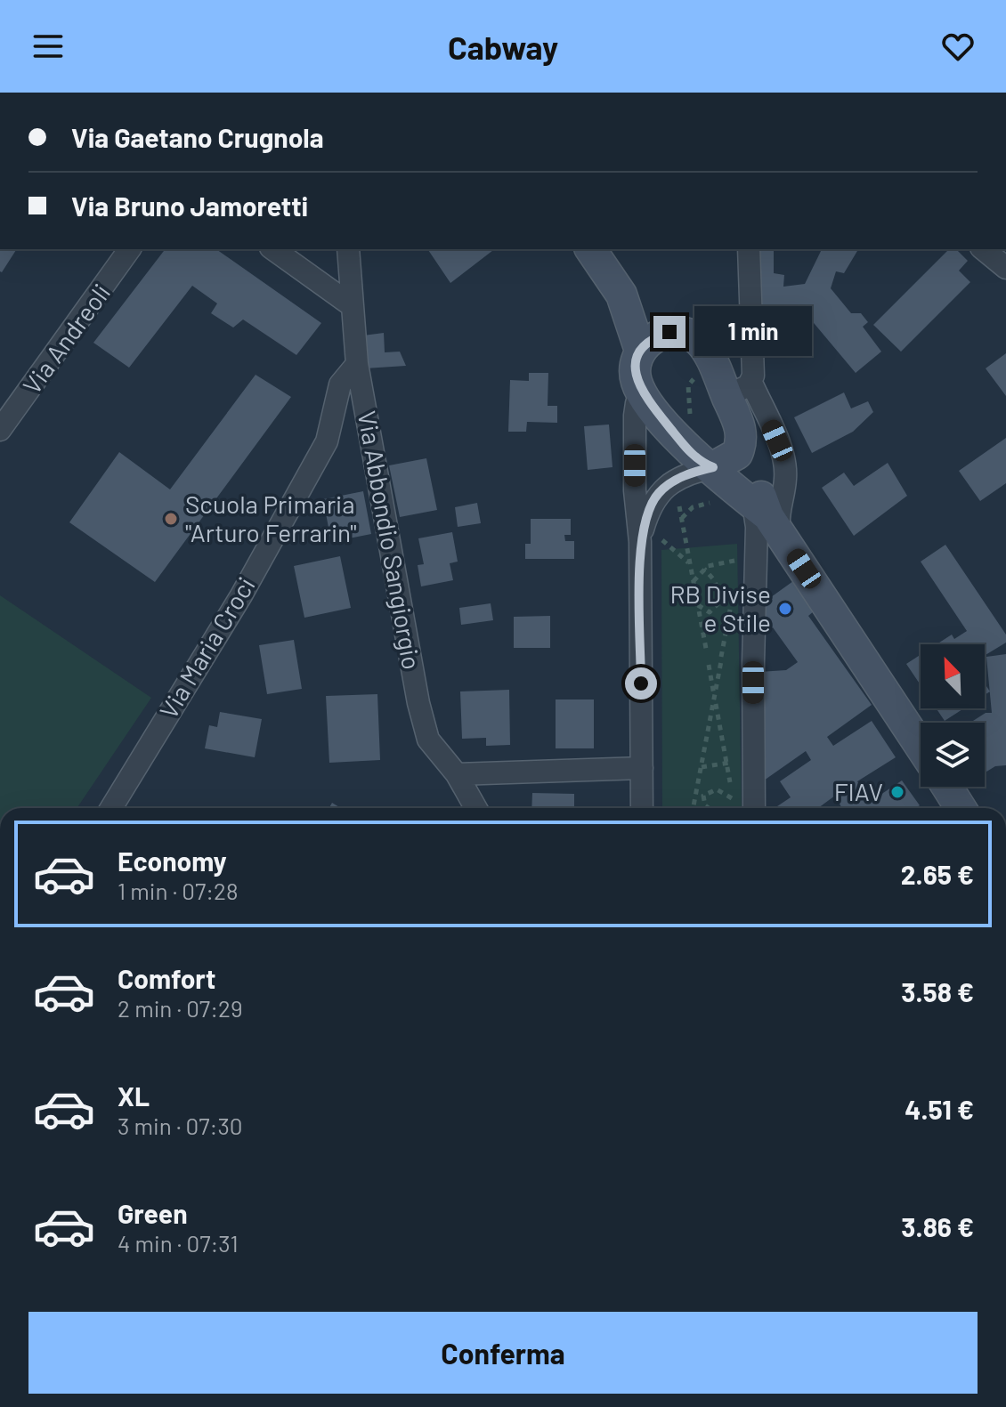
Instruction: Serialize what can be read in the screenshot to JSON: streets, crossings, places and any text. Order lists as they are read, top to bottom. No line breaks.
{"streets":{"street":["Via Andreoli","Via Abbondio Sangiorgio","Via Maria Croci"]},"crossings":[["Via Abbondio Sangiorgio","Via Maria Croci"]],"places":["Scuola Primaria \"Arturo Ferrarin\"","RB Divise e Stile","FIAV"],"north":"top left","page":{"header":"Cabway","banner":["Via Gaetano Crugnola","Via Bruno Jamoretti"],"bubble":"1 min","list":[{"name":"Economy","note":"1 min · 07:28","value":"2.65 €"},{"name":"Comfort","note":"2 min · 07:29","value":"3.58 €"},{"name":"XL","note":"3 min · 07:30","value":"4.51 €"},{"name":"Green","note":"4 min · 07:31","value":"3.86 €"}],"buttons":"Conferma"}}
